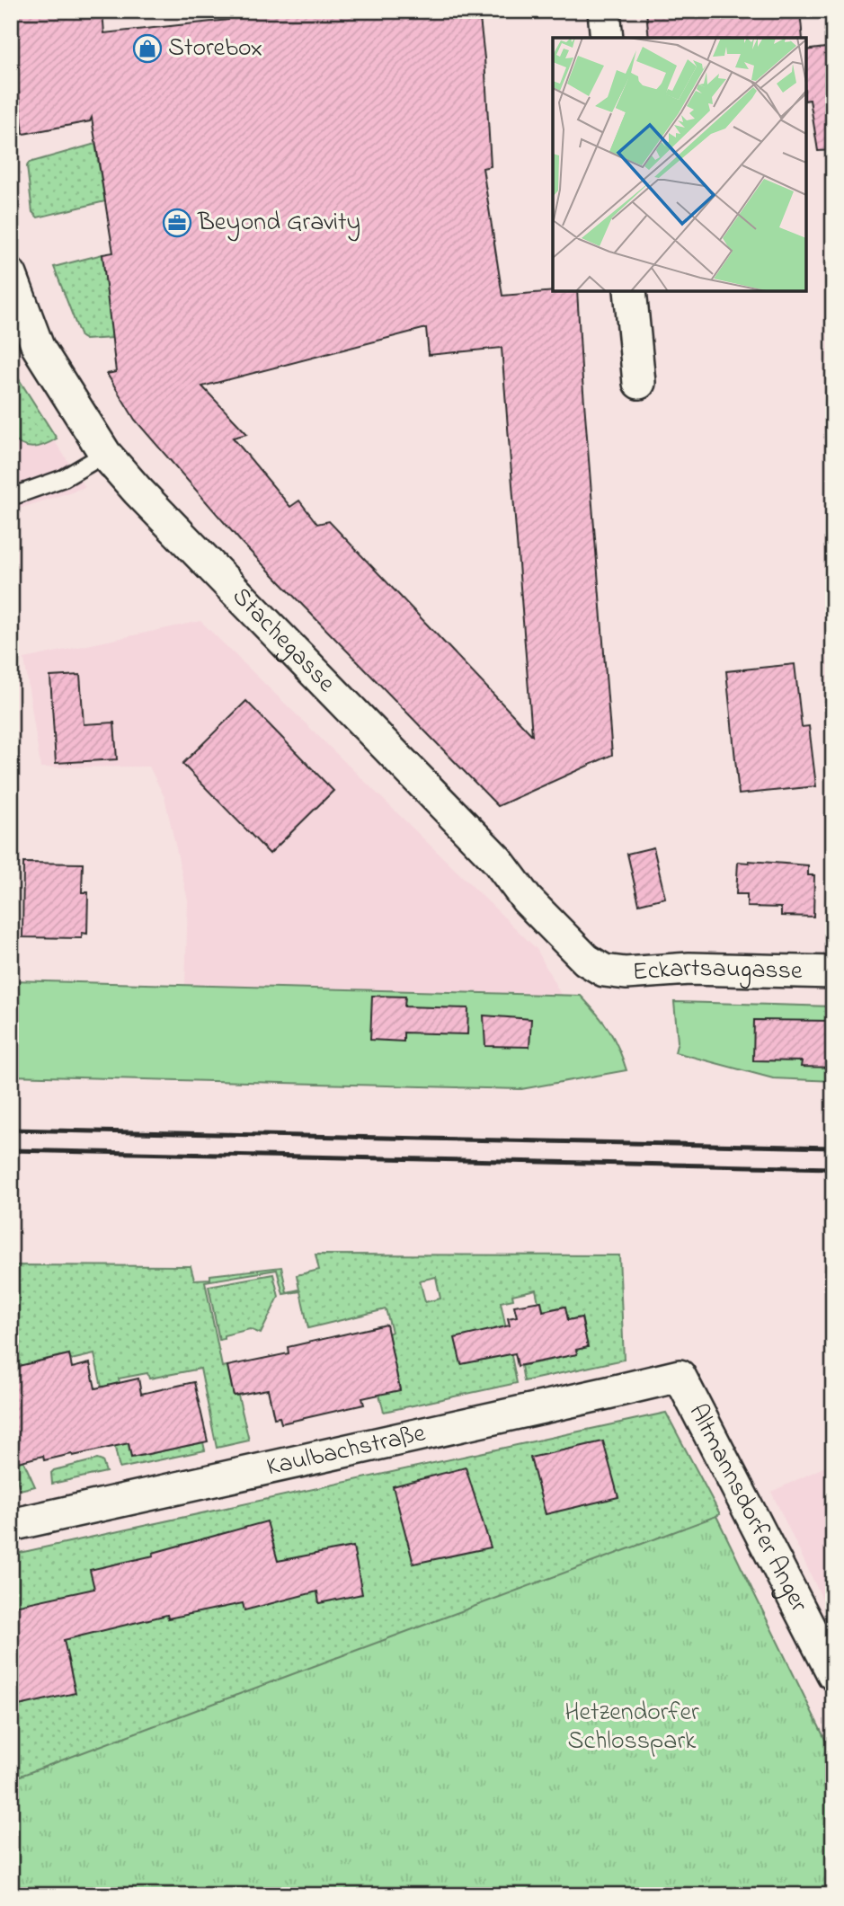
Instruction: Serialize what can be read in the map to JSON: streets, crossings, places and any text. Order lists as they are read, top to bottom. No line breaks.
{"streets":{"street":["Stachegasse","Eckartsaugasse","Kaulbachstraße","Altmannsdorfer Anger"]},"crossings":[["Stachegasse","Eckartsaugasse"],["Kaulbachstraße","Altmannsdorfer Anger"]],"parks":["Hetzendorfer Schlosspark"],"places":{"shop":["Storebox"],"office":["Beyond Gravity"]}}
